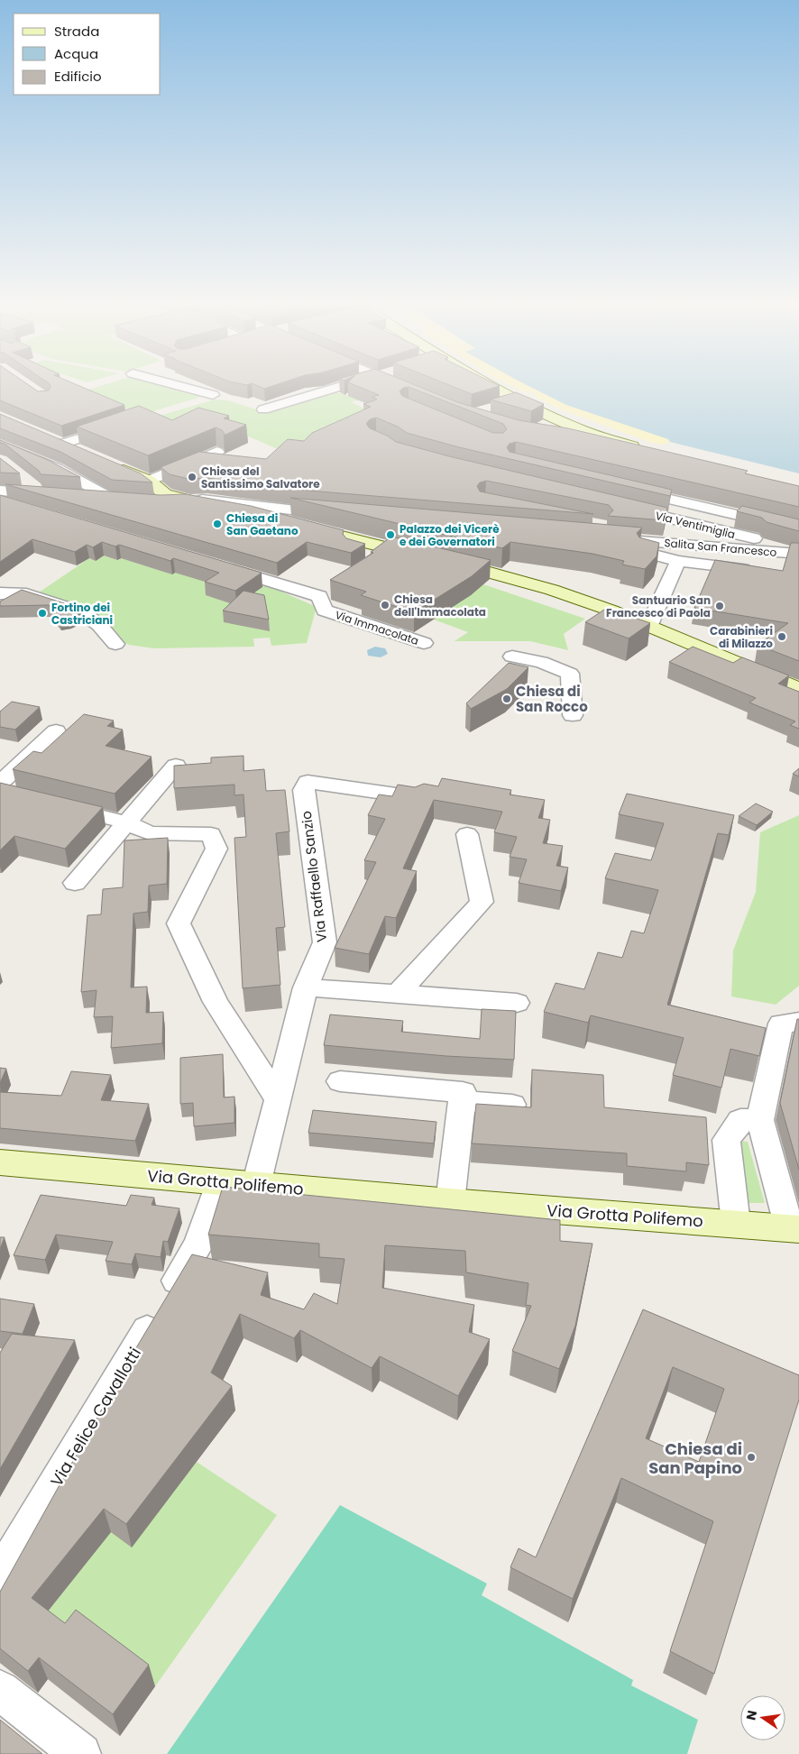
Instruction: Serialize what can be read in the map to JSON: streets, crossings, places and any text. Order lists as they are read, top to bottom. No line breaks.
{"streets":{"street":["Via Ventimiglia","Salita San Francesco","Via Immacolata","Via Raffaello Sanzio","Via Grotta Polifemo","Via Felice Cavallotti"]},"crossings":[["Via Raffaello Sanzio","Via Grotta Polifemo"],["Via Grotta Polifemo","Via Felice Cavallotti"]],"places":["Chiesa del Santissimo Salvatore","Chiesa di San Gaetano","Palazzo dei Vicerè e dei Governatori","Chiesa dell'Immacolata","Santuario San Francesco di Paola","Fortino dei Castriciani","Carabinieri di Milazzo","Chiesa di San Rocco","Chiesa di San Papino"],"legend":["Strada","Acqua","Edificio"],"north":"left"}
